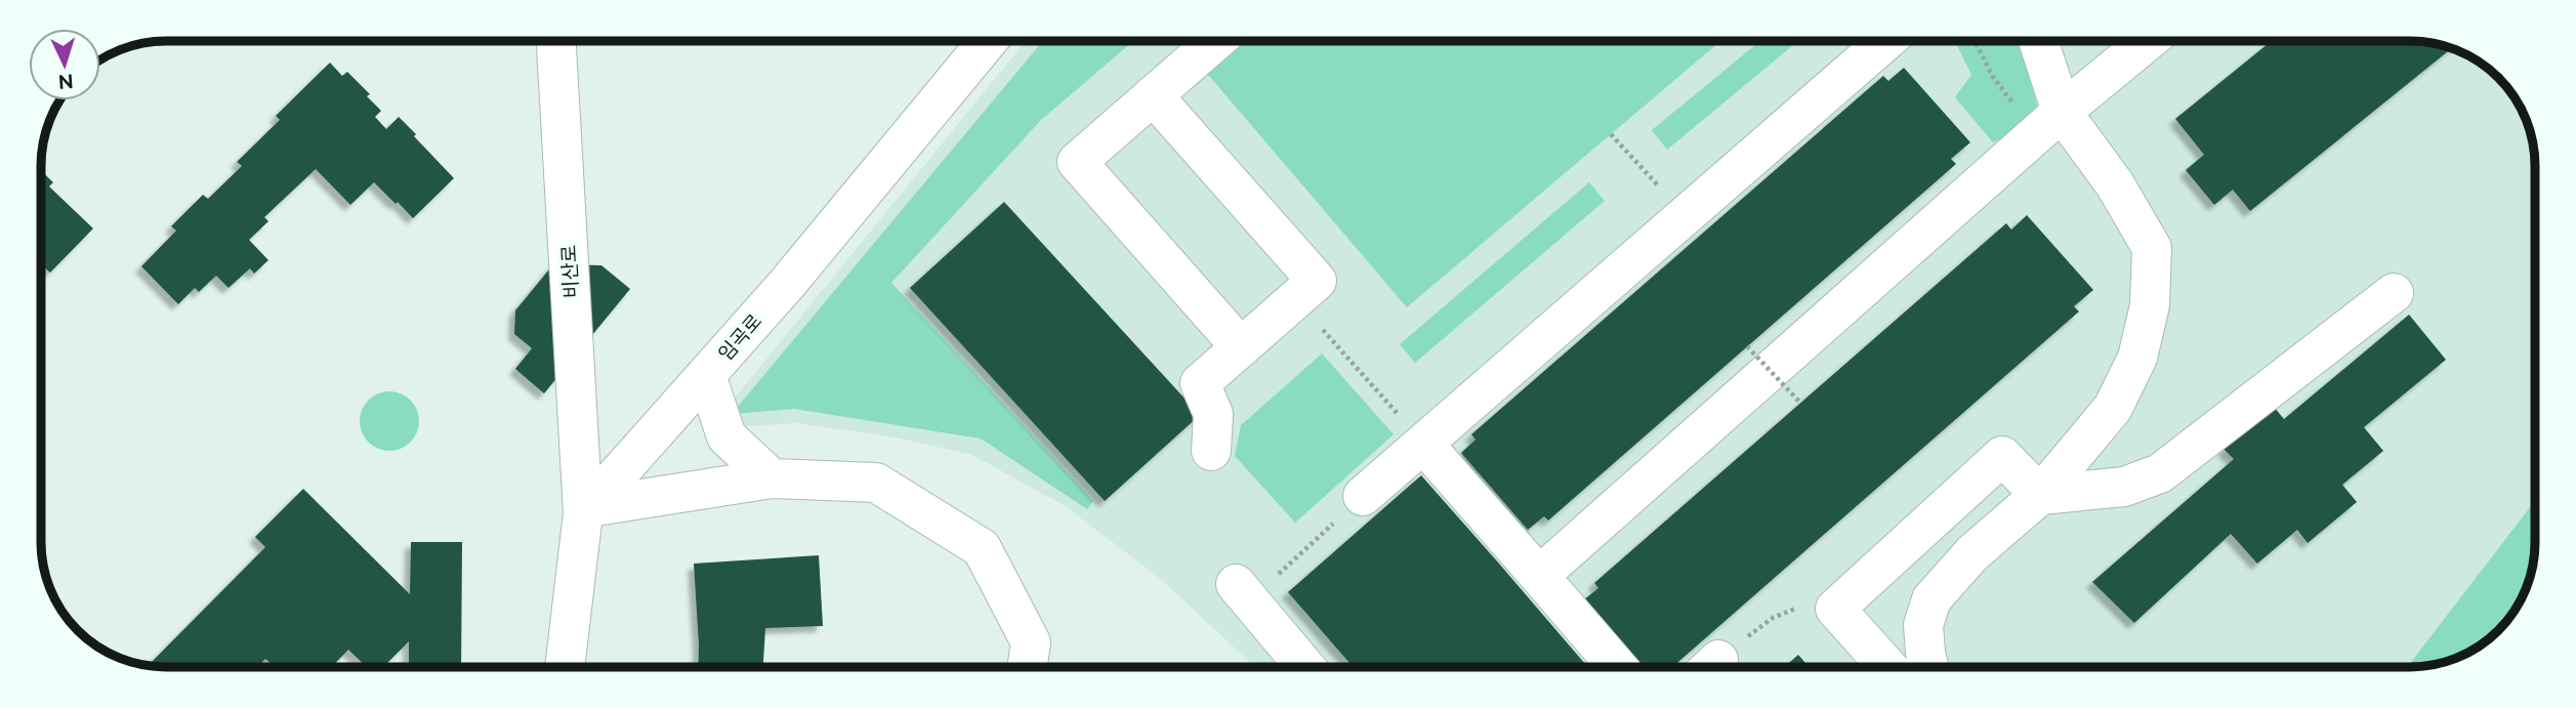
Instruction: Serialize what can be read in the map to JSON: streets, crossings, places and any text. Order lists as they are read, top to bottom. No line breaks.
{"streets":{"street":["비산로","임곡로"]},"crossings":[["비산로","임곡로"]],"north":"bottom"}
